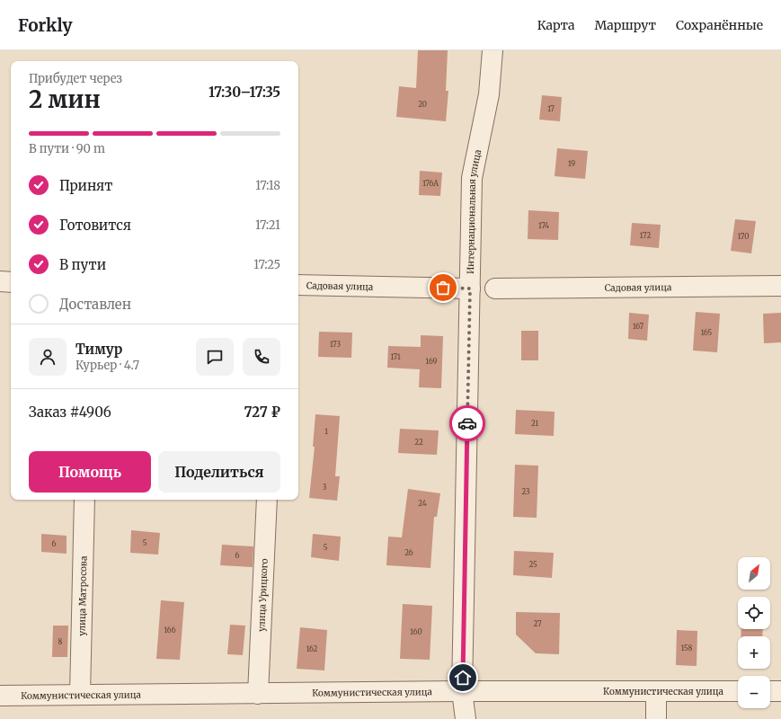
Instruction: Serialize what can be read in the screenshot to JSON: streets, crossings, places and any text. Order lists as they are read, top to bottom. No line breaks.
{"streets":{"street":["Интернациональная улица","Садовая улица","улица Матросова","улица Урицкого","Коммунистическая улица"]},"crossings":[["Интернациональная улица","Садовая улица"],["Интернациональная улица","Коммунистическая улица"],["улица Матросова","Коммунистическая улица"],["улица Урицкого","Коммунистическая улица"]],"house_numbers":["20","17","19","176А","174","172","170","167","165","173","171","169","21","1","22","3","23","24","5","6","5","26","6","25","27","166","160","8","158","162"],"north":"top right","page":{"header":"Forkly","nav":["Карта","Маршрут","Сохранённые"],"heading":["2 мин","Прибудет через","17:30–17:35"],"panel":["Тимур","Курьер · 4.7","Заказ #4906","727 ₽"],"bar":"В пути · 90 m","list":[["Принят","17:18"],["Готовится","17:21"],["В пути","17:25"],"Доставлен"],"buttons":["Помощь","Поделиться"],"map_buttons":["+","−"]}}
